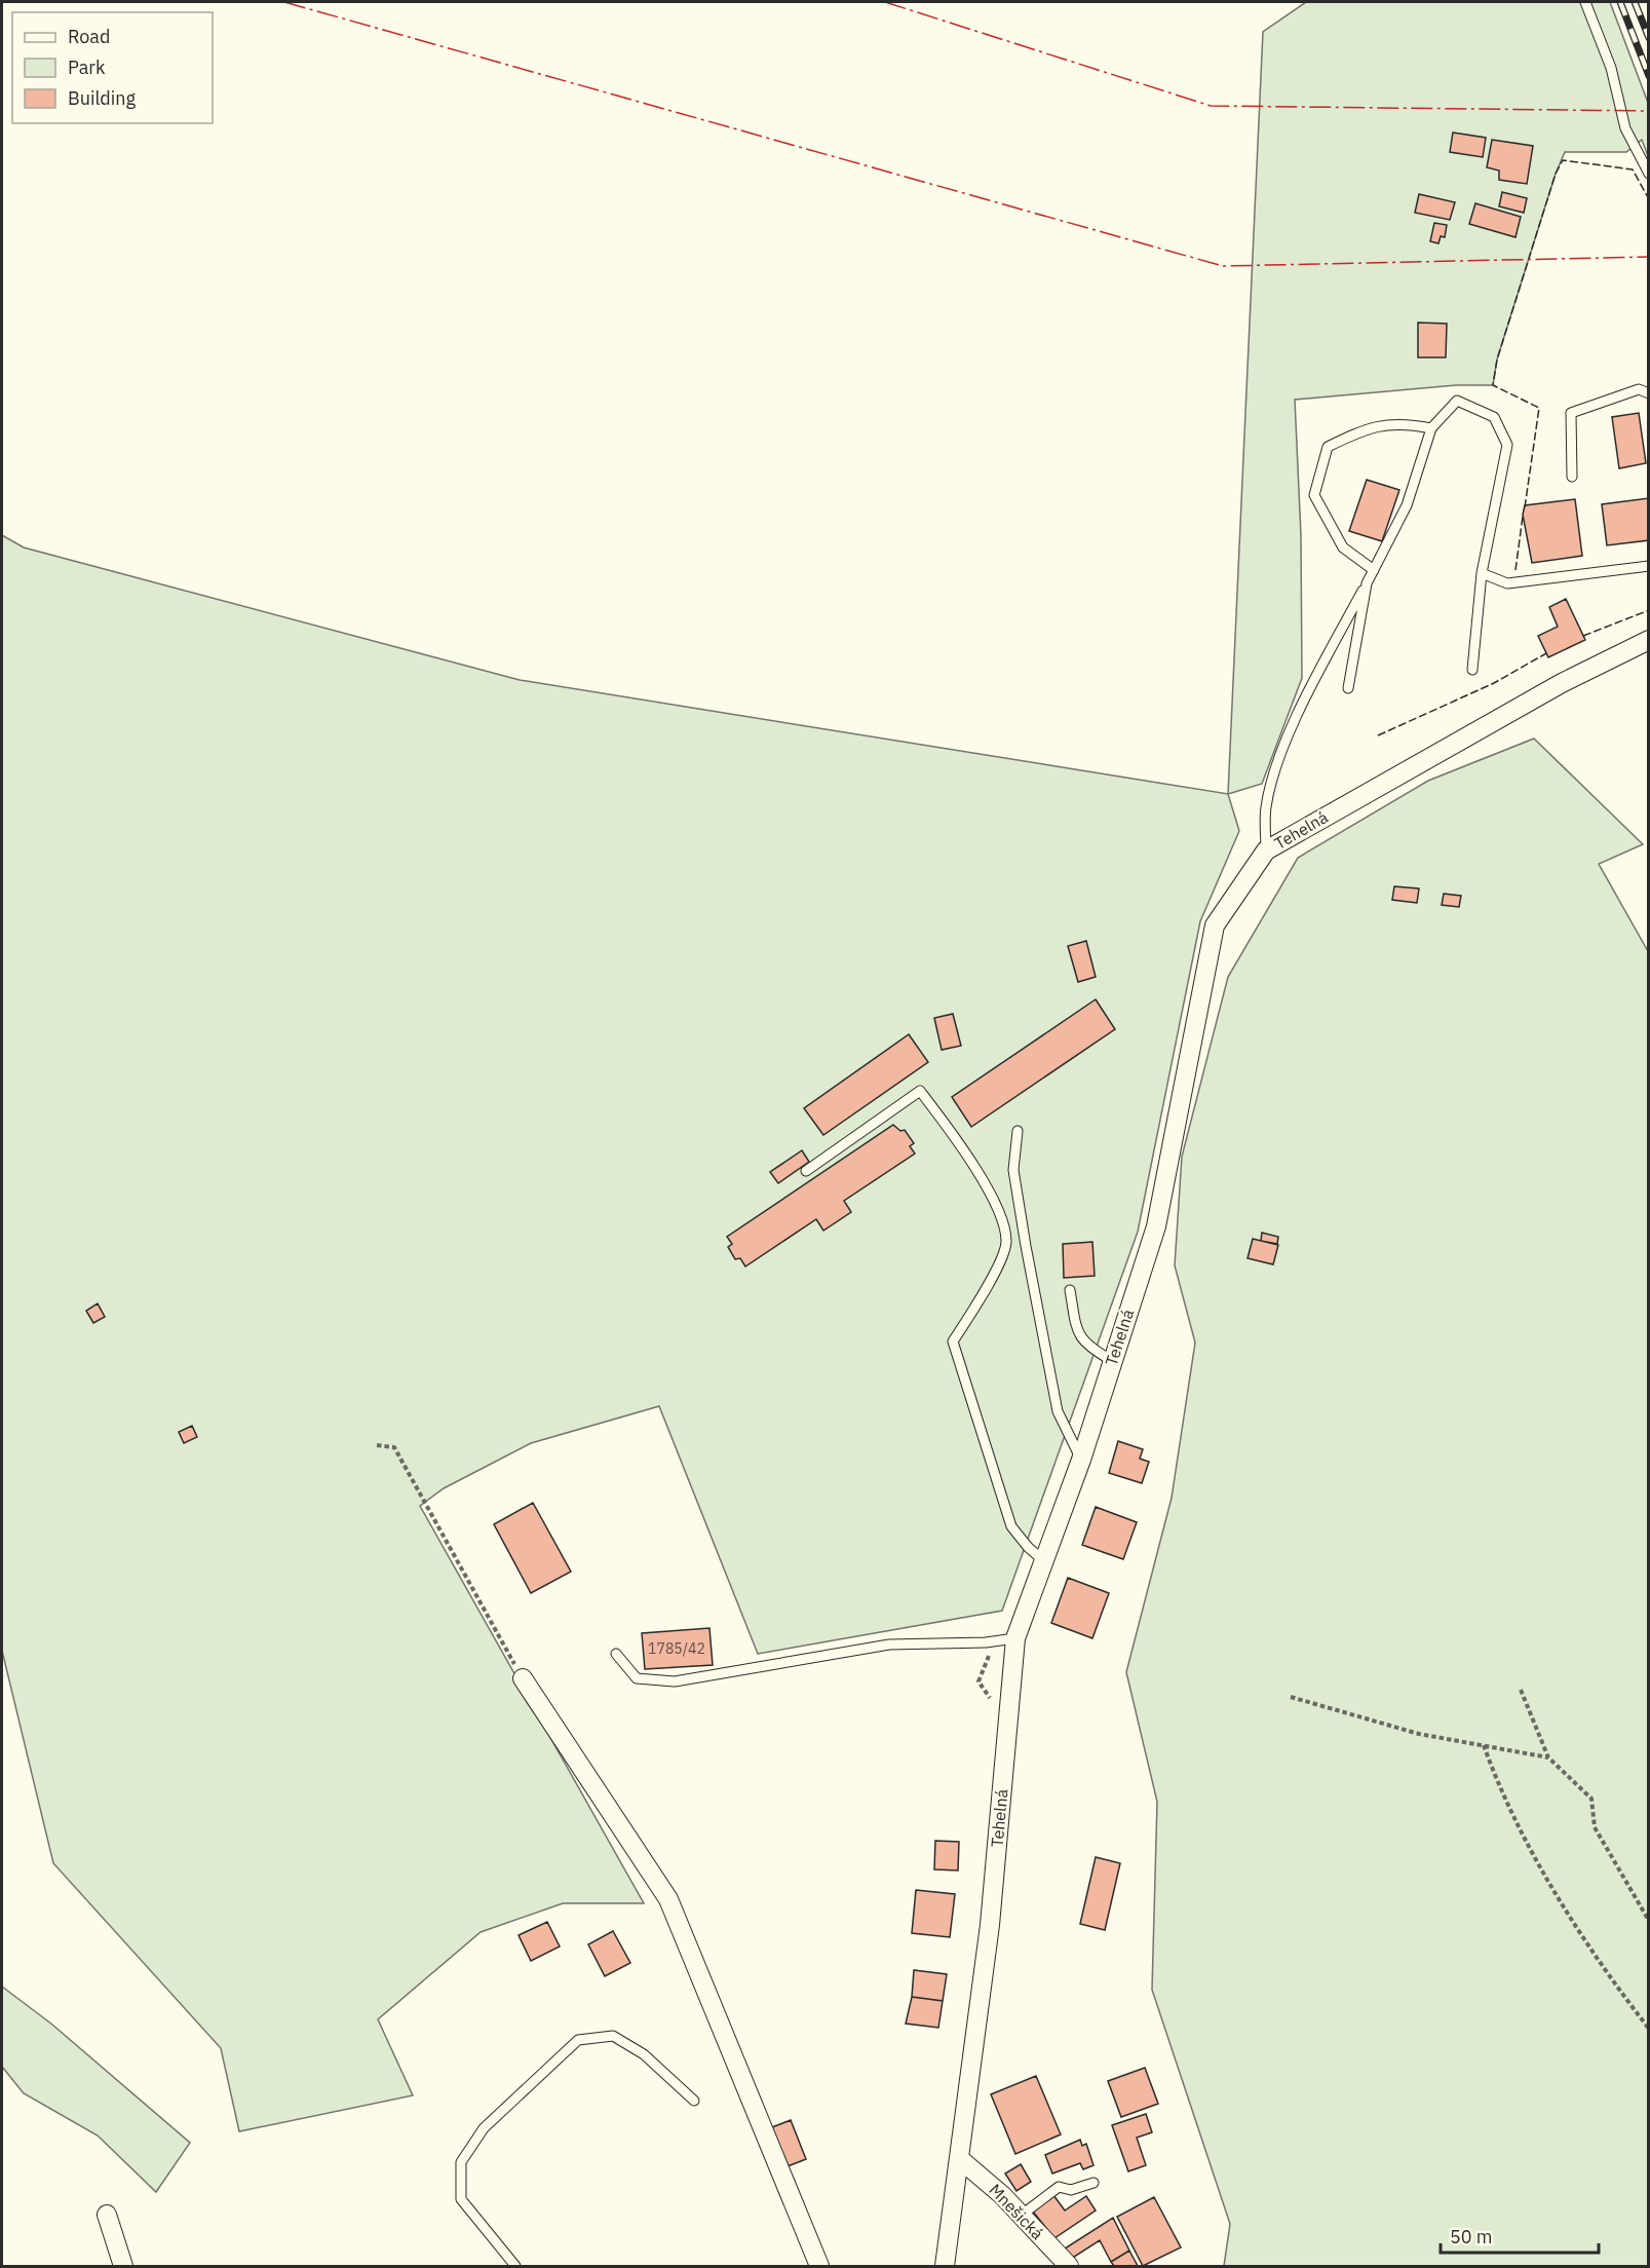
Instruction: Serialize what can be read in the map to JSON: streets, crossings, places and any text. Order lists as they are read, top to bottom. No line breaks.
{"streets":{"street":["Tehelná","Mnešická"]},"crossings":[["Tehelná","Mnešická"]],"house_numbers":["1785/42"],"legend":["Road","Park","Building"],"scale_bar":"50 m"}
